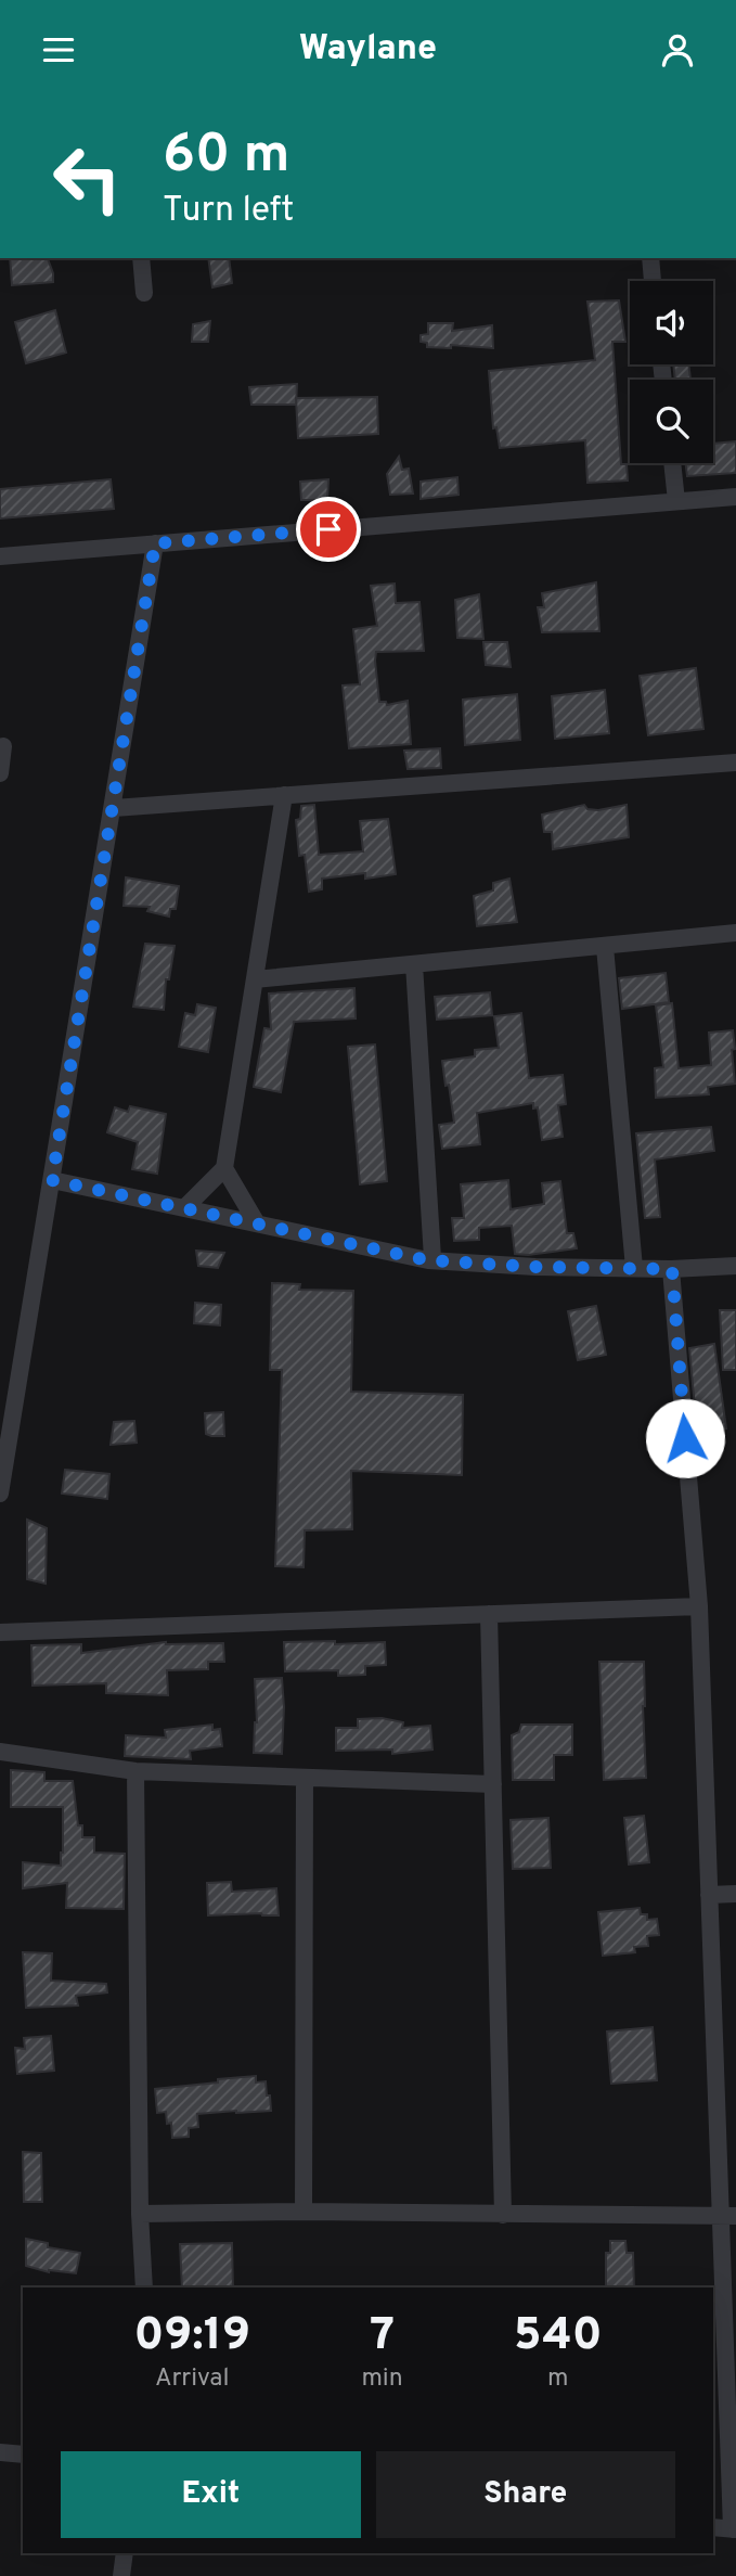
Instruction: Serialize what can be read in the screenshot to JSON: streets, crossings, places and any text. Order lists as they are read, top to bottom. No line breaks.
{"page":{"header":"Waylane","turn":["60 m","Turn left"],"eta":["09:19","Arrival","7","min","540","m"],"buttons":["Exit","Share"]}}
